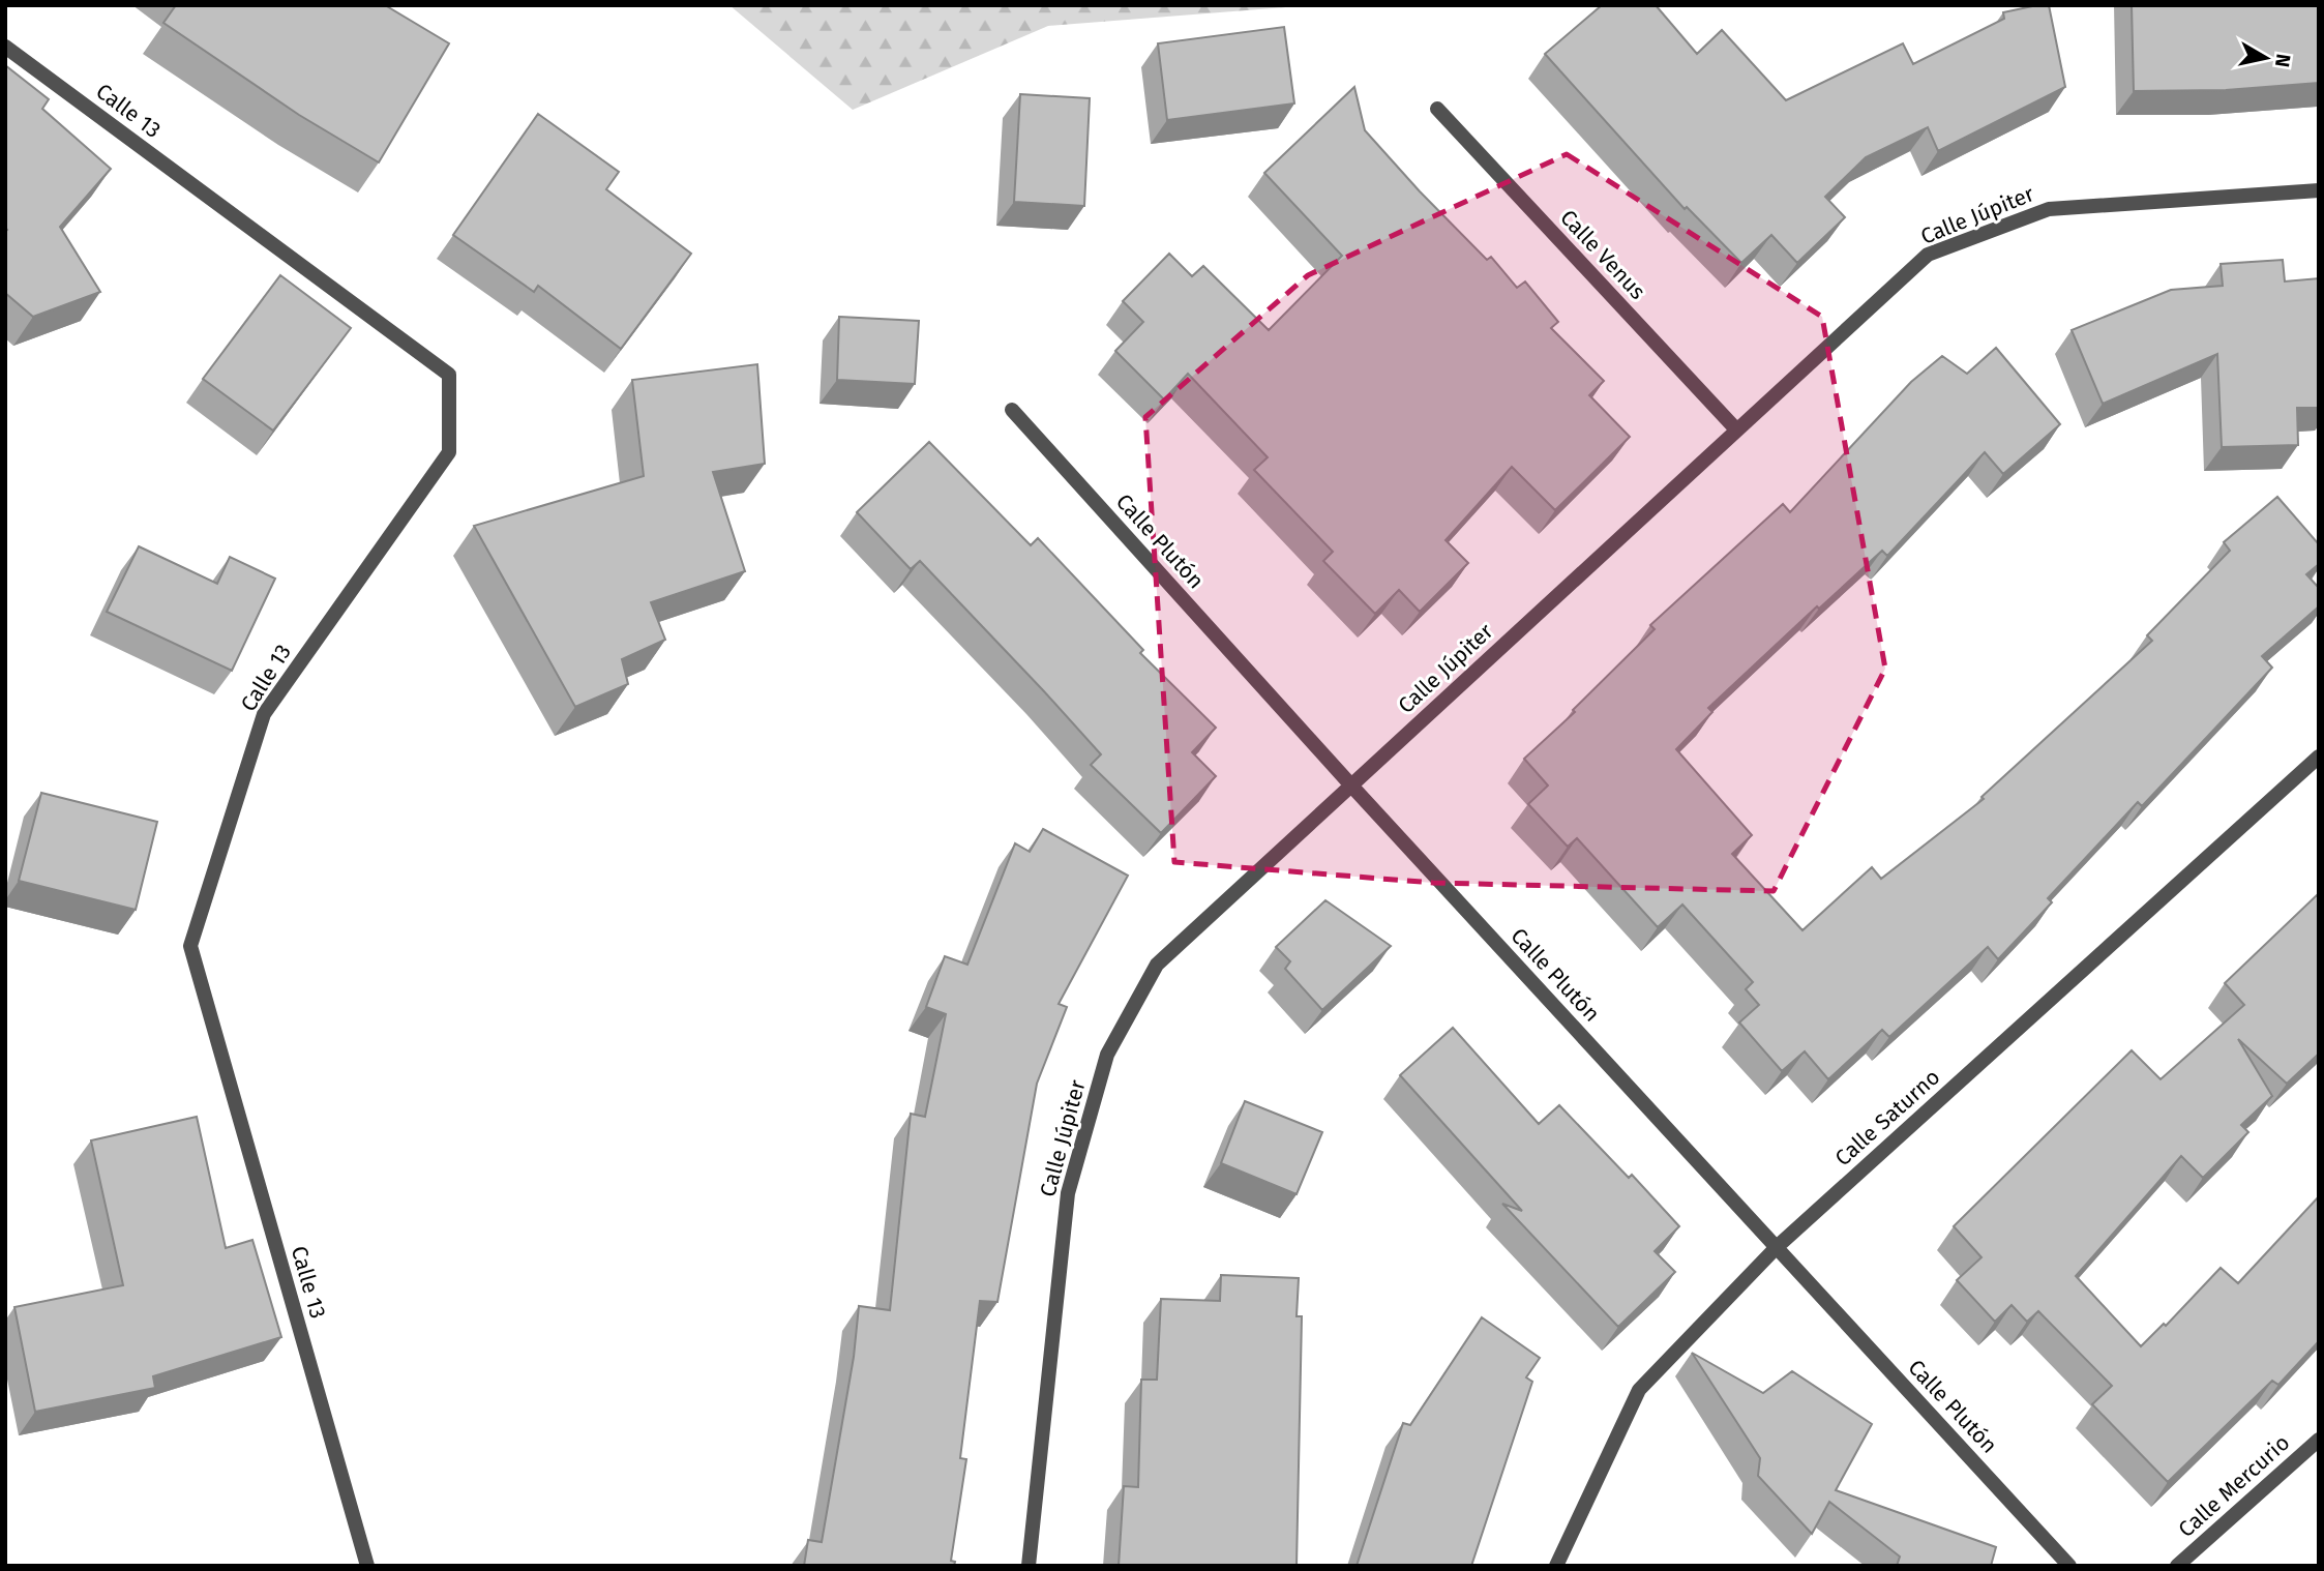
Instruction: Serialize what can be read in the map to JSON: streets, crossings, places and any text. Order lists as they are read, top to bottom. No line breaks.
{"streets":{"street":["Calle 13","Calle Júpiter","Calle Venus","Calle Plutón","Calle Saturno","Calle Mercurio"]},"crossings":[["Calle Júpiter","Calle Venus"],["Calle Júpiter","Calle Plutón"],["Calle Plutón","Calle Saturno"]],"north":"right"}
